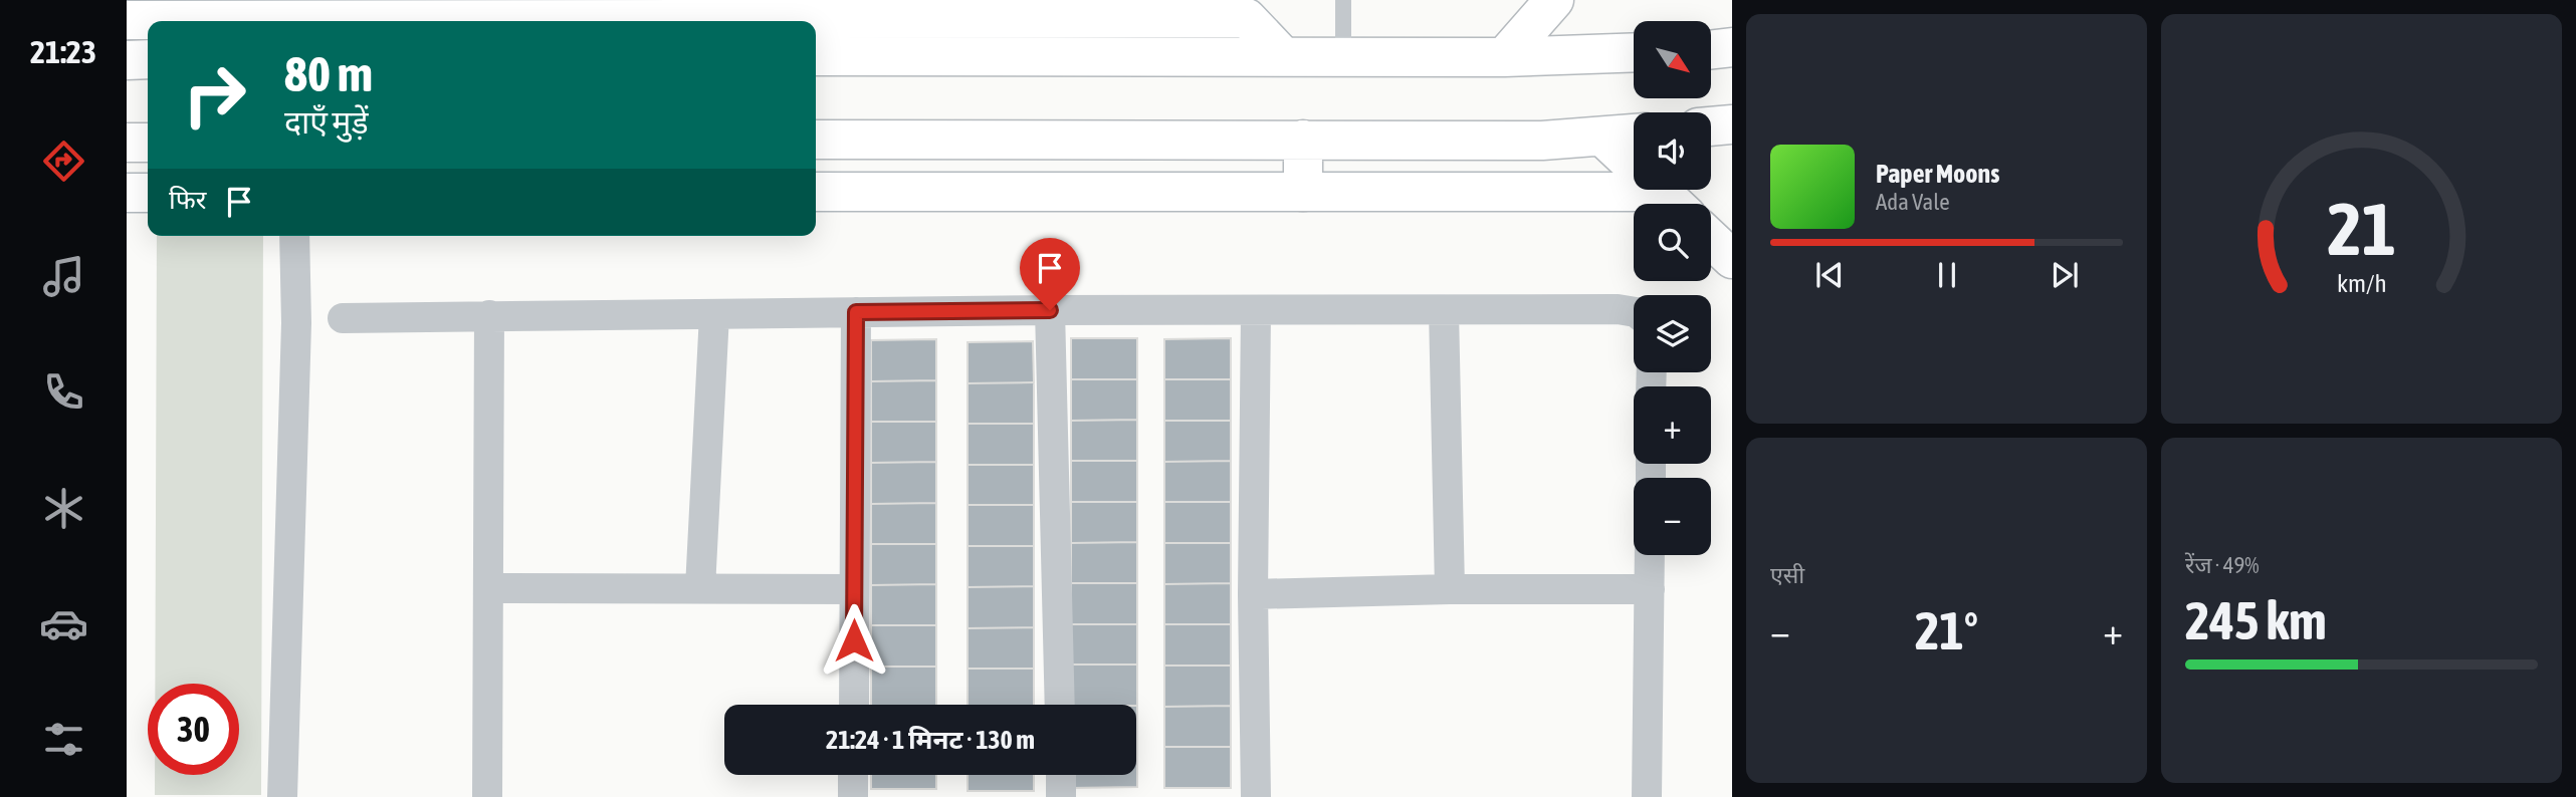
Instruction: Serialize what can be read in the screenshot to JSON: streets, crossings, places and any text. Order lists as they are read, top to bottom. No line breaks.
{"north":"bottom right","page":{"tabs":"21:23","map_buttons":["+","−"],"turn":["80 m","दाएँ मुड़ें"],"song":["Paper Moons","Ada Vale"],"then":"फिर","tile":["एसी",["रेंज · 49%","245 km"]],"heat":["−","21°","+"],"limit":"30","trip":"21:24 · 1 मिनट · 130 m","gauge":["21","km/h"]}}
